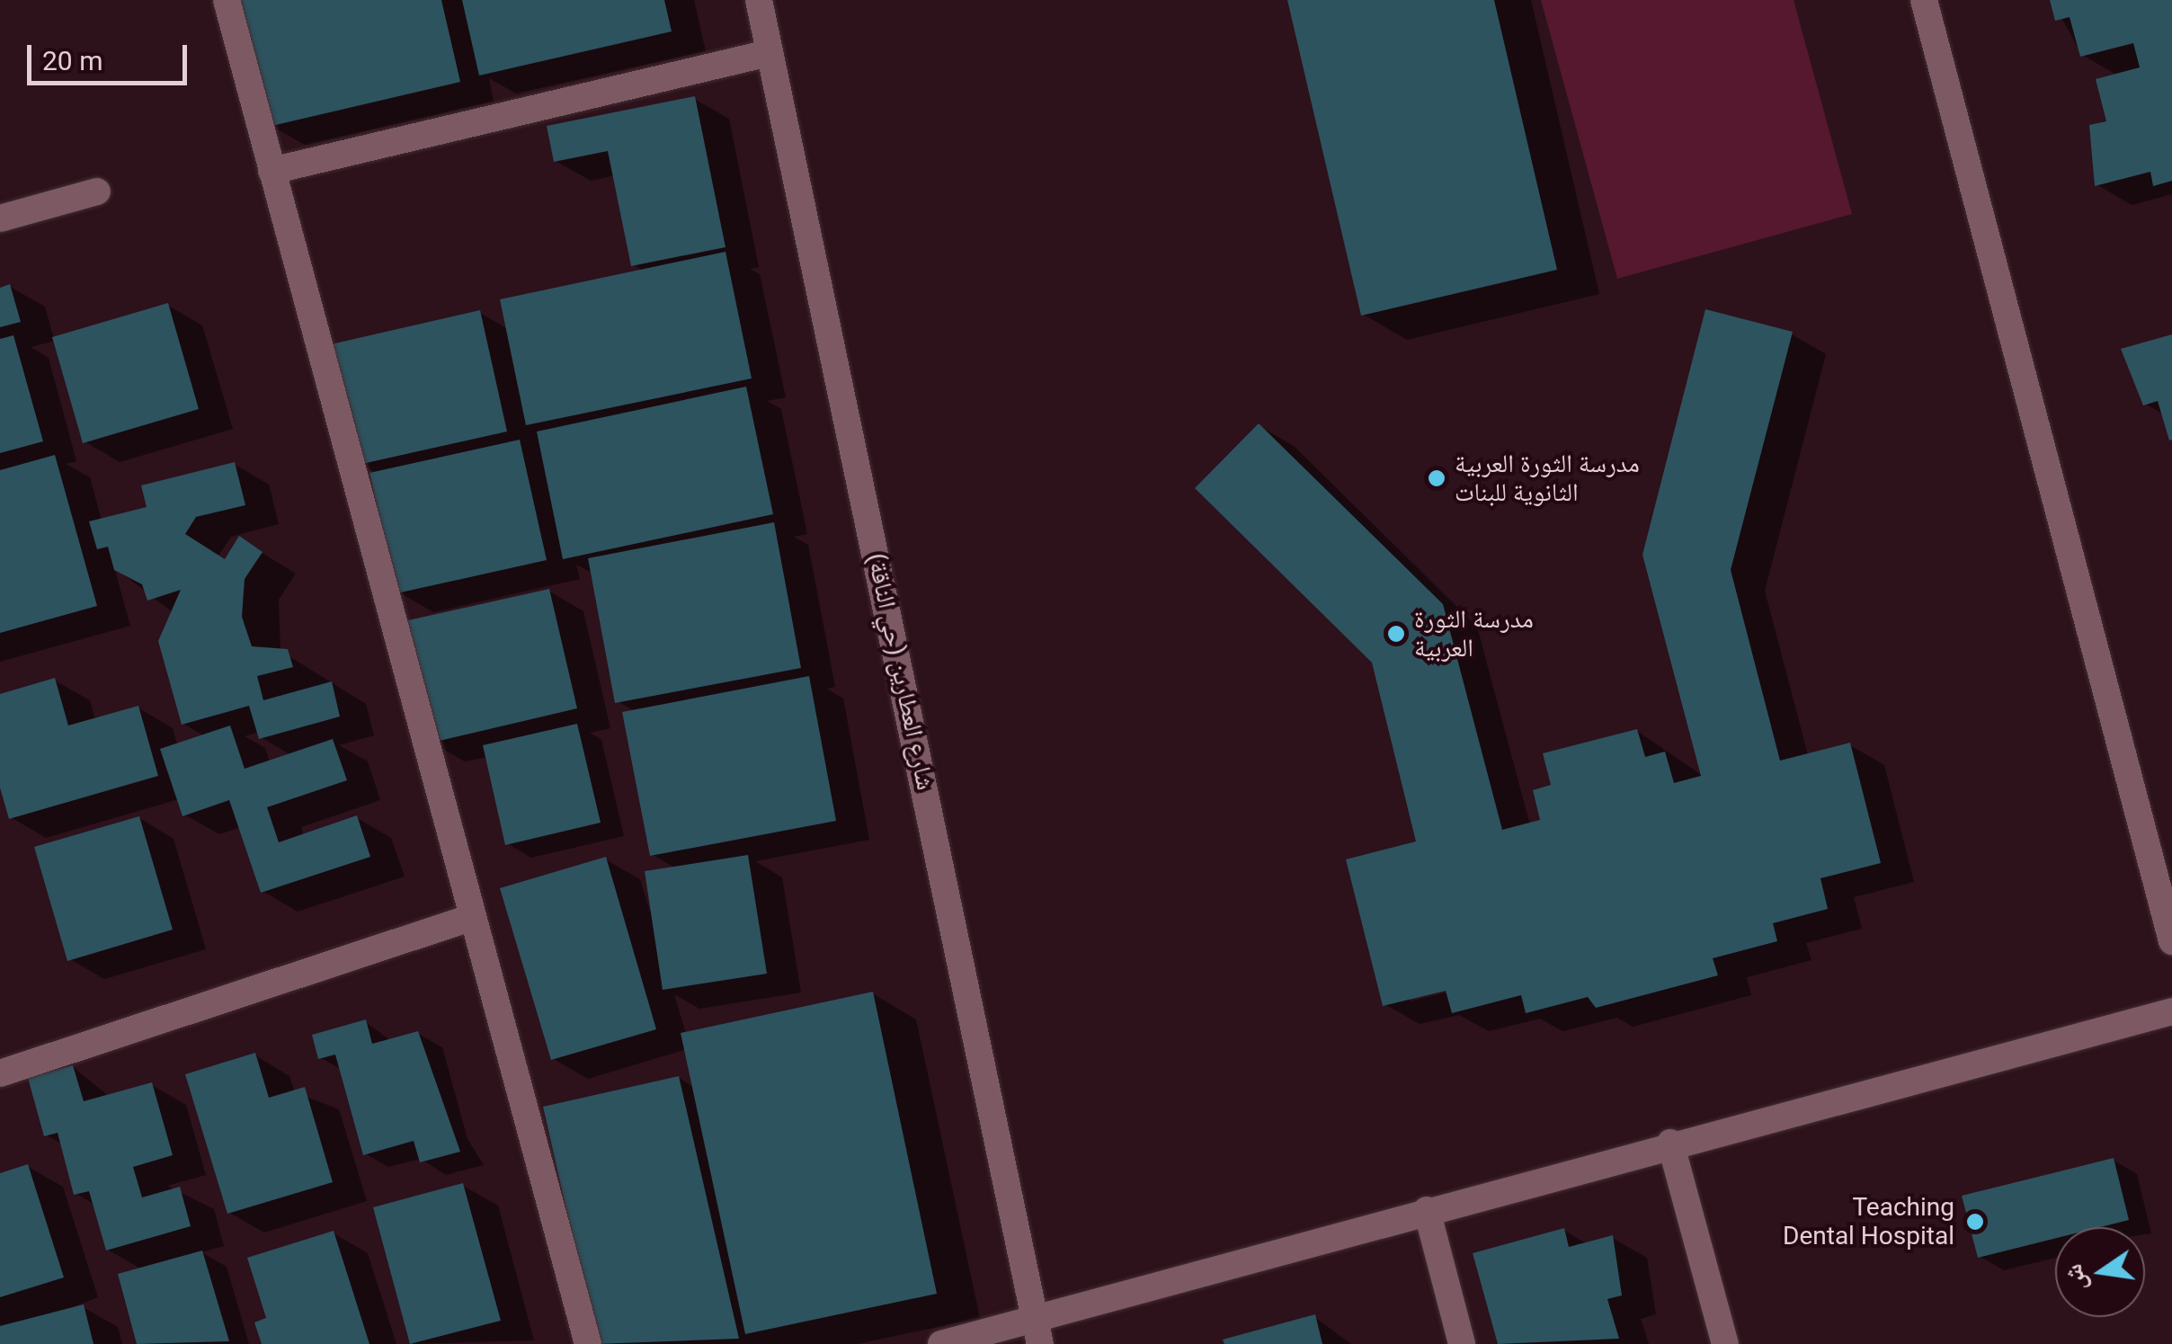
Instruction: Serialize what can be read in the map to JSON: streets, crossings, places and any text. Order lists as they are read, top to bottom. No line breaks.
{"streets":{"street":["شارع العطارين (حي الناقة)"]},"places":["مدرسة الثورة العربية الثانوية للبنات","مدرسة الثورة العربية","Teaching Dental Hospital"],"scale_bar":"20 m","north":"left"}
